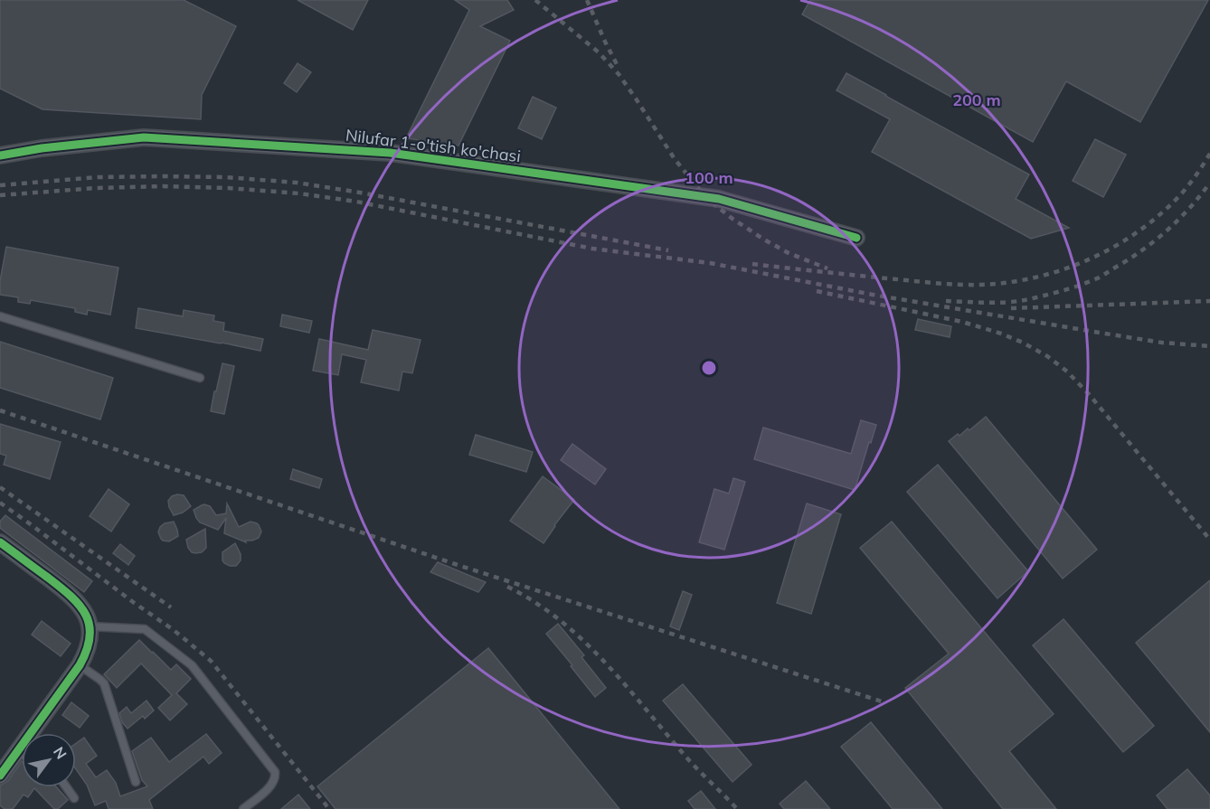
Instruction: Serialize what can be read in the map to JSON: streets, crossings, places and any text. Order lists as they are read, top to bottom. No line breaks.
{"streets":{"street":["Nilufar 1-o'tish ko'chasi"]},"north":"top right","rings":["200 m","100 m"]}
